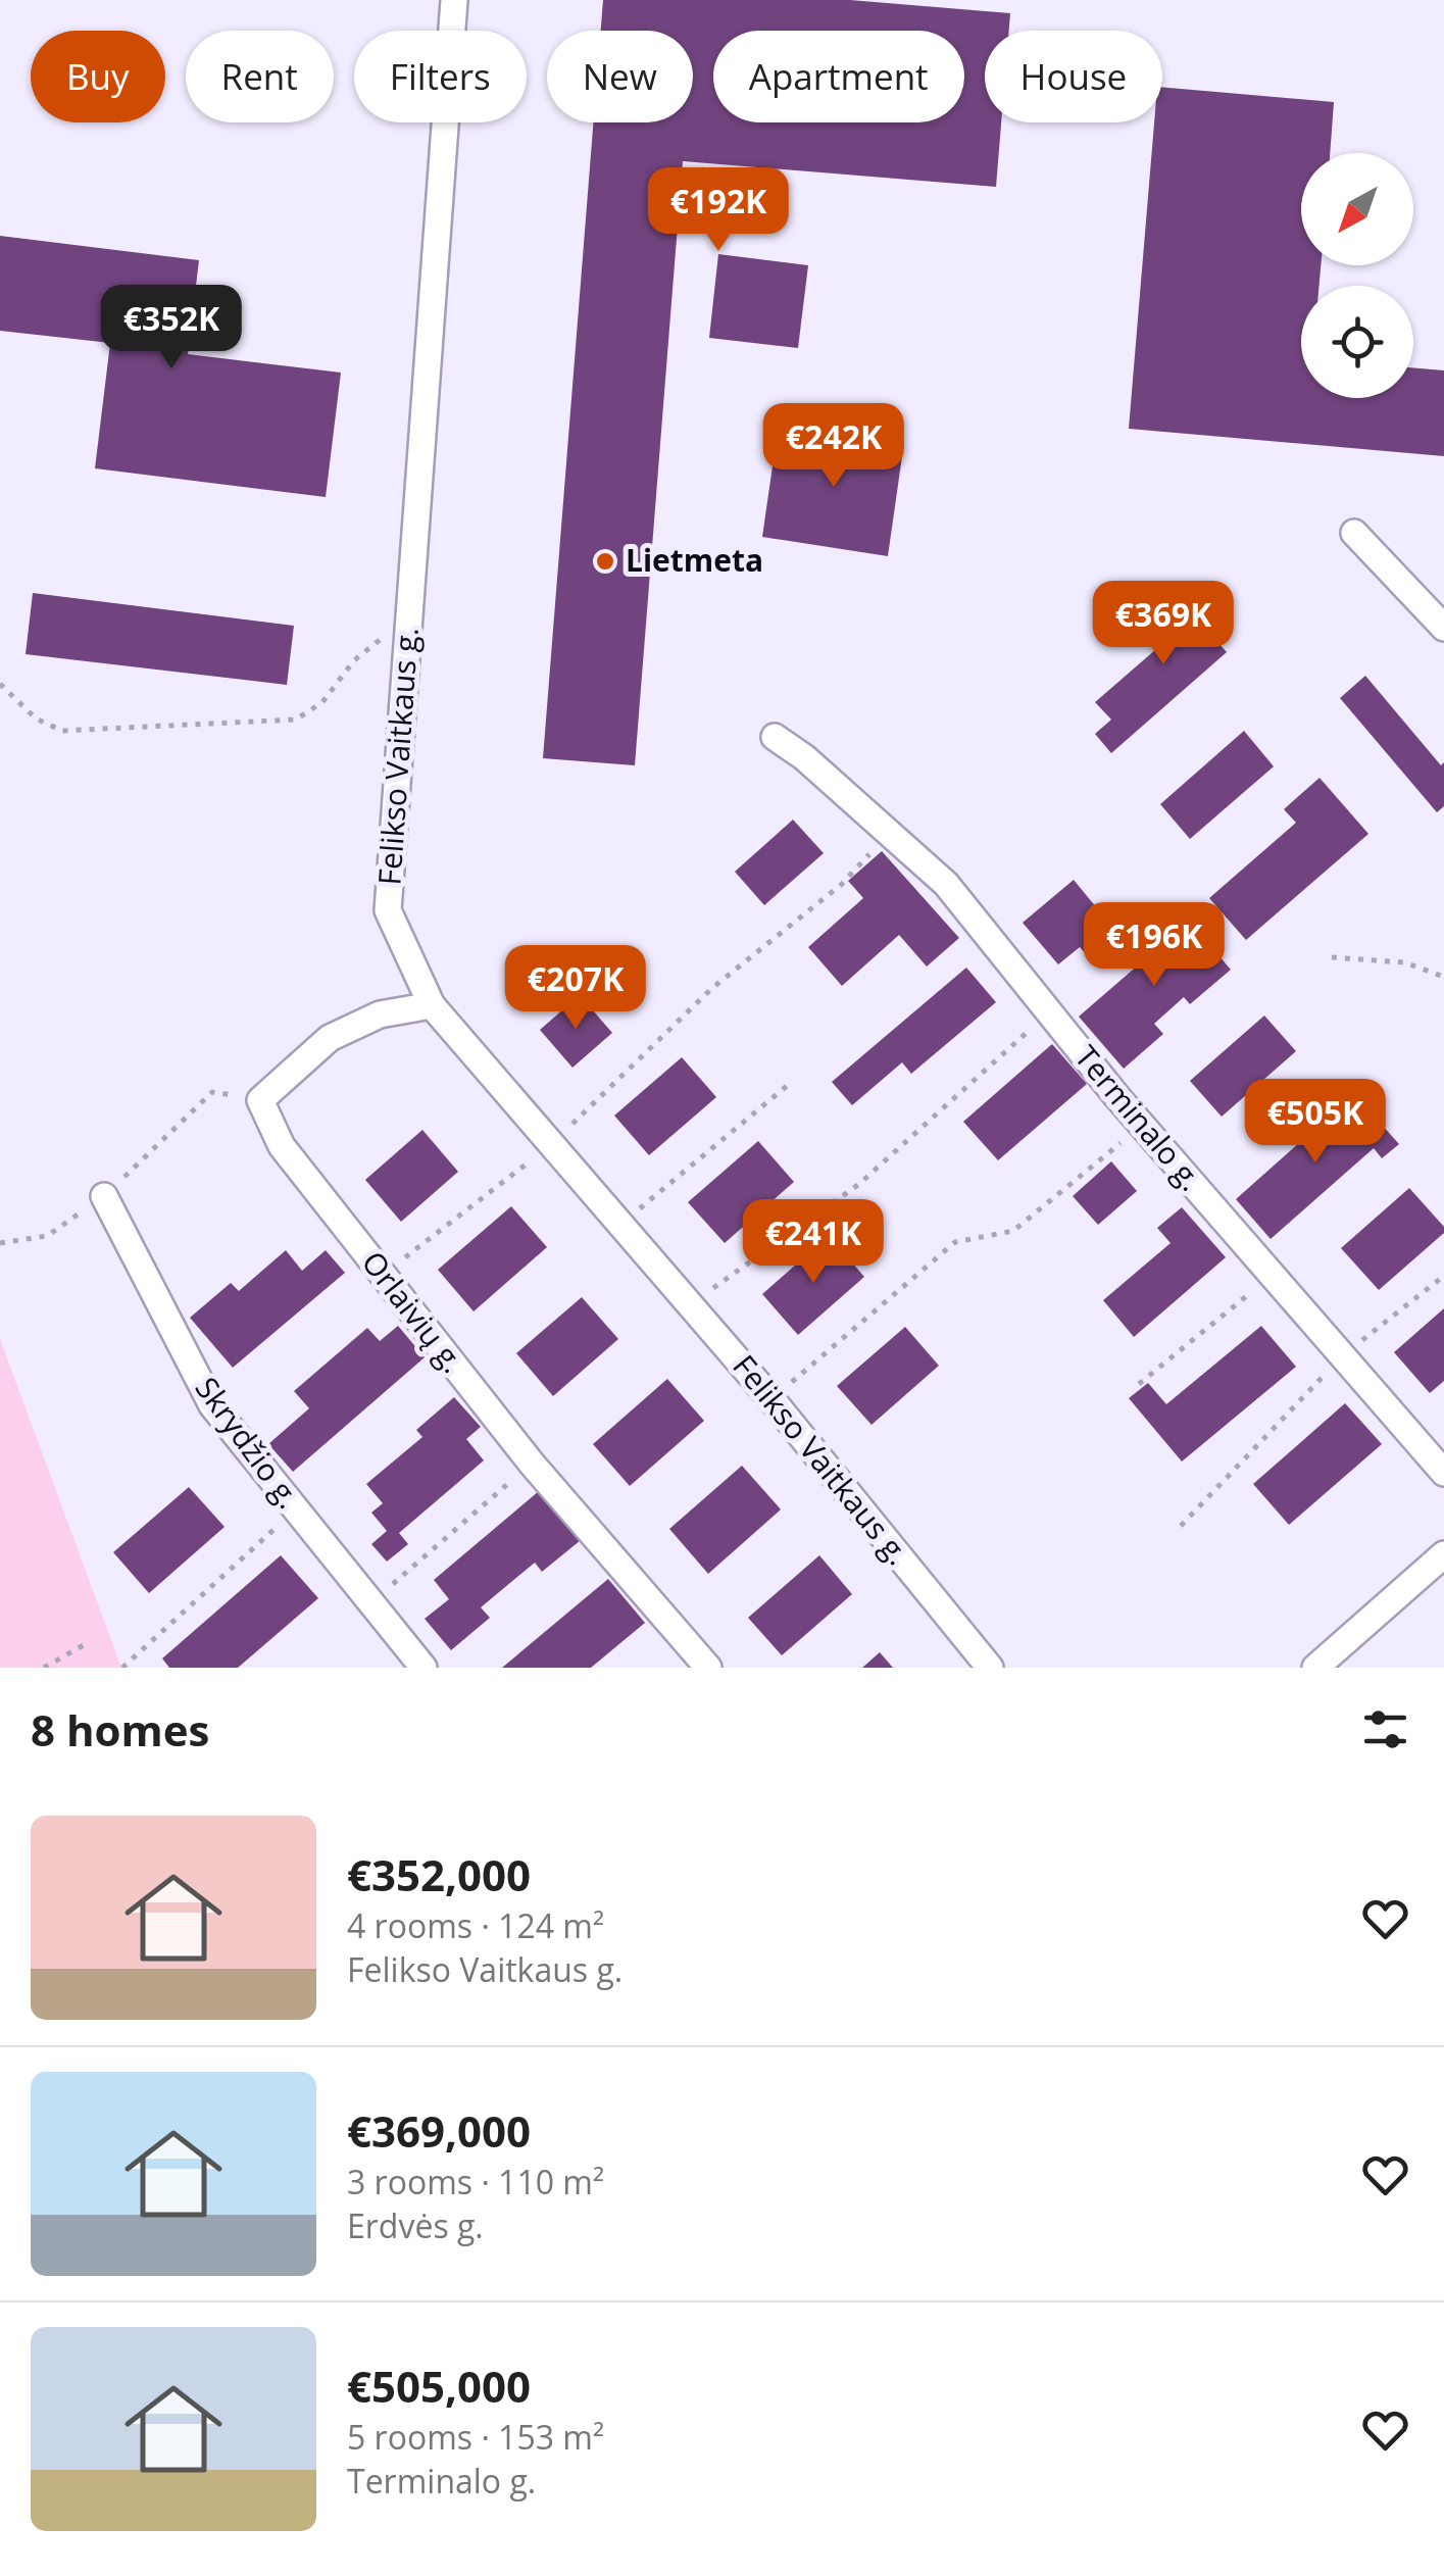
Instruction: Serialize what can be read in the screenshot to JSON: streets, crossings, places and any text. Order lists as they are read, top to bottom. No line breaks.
{"streets":{"street":["Felikso Vaitkaus g.","Terminalo g.","Orlaivių g.","Skrydžio g."]},"places":["Lietmeta"],"north":"bottom left","page":{"chip":["Buy","Rent","Filters","New","Apartment","House"],"price":["€192K","€352K","€242K","€369K","€196K","€207K","€505K","€241K"],"heading":"8 homes","list":[{"name":"€352,000","note":"4 rooms · 124 m² · Felikso Vaitkaus g."},{"name":"€369,000","note":"3 rooms · 110 m² · Erdvės g."},{"name":"€505,000","note":"5 rooms · 153 m² · Terminalo g."}]}}
